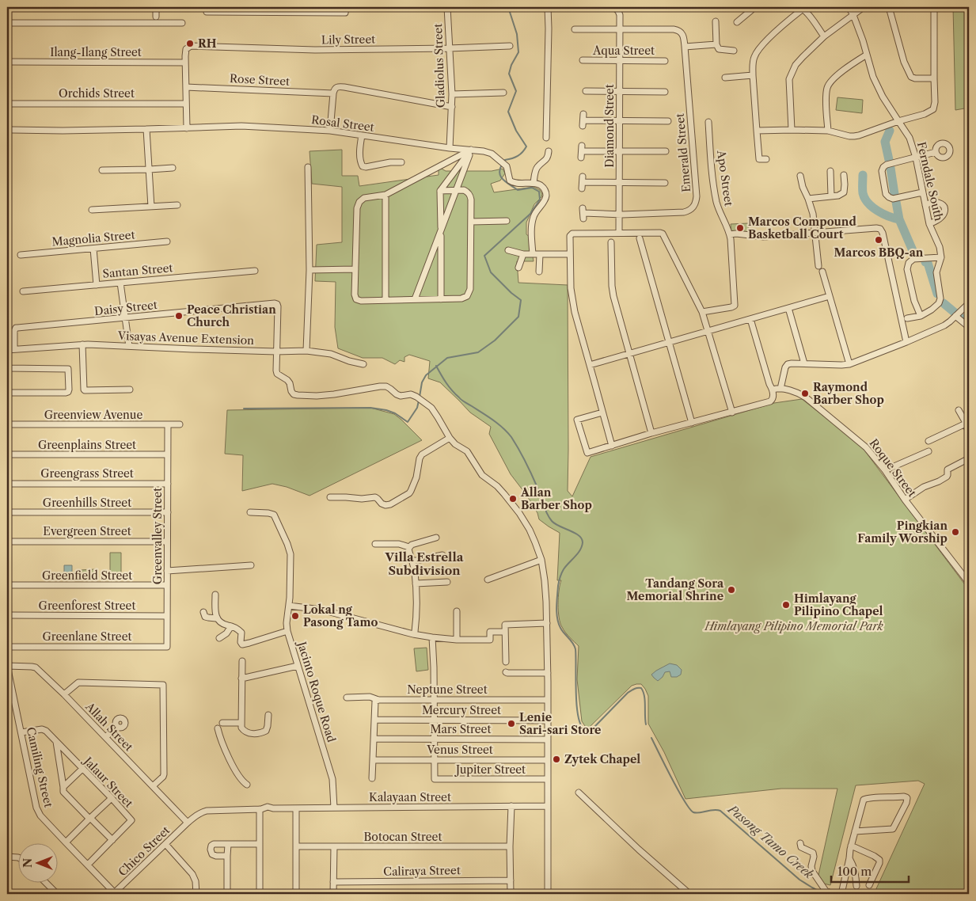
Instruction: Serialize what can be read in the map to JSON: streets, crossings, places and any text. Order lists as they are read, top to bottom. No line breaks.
{"streets":{"street":["Lily Street","Aqua Street","Ilang-Ilang Street","Gladiolus Street","Rose Street","Orchids Street","Rosal Street","Diamond Street","Emerald Street","Apo Street","Ferndale South","Magnolia Street","Santan Street","Daisy Street","Visayas Avenue Extension","Greenview Avenue","Greenplains Street","Roque Street","Greengrass Street","Greenhills Street","Evergreen Street","Greenvalley Street","Greenfield Street","Greenforest Street","Greenlane Street","Neptune Street","Jacinto Roque Road","Mercury Street","Allah Street","Mars Street","Venus Street","Camiling Street","Jupiter Street","Jalaur Street","Kalayaan Street","Botocan Street","Chico Street","Caliraya Street"]},"crossings":[["Lily Street","Ilang-Ilang Street"],["Lily Street","Gladiolus Street"],["Aqua Street","Diamond Street"],["Gladiolus Street","Rosal Street"],["Diamond Street","Emerald Street"],["Daisy Street","Visayas Avenue Extension"],["Greenview Avenue","Greenvalley Street"],["Greenplains Street","Greenvalley Street"],["Greengrass Street","Greenvalley Street"],["Greenhills Street","Greenvalley Street"],["Evergreen Street","Greenvalley Street"],["Greenvalley Street","Greenfield Street"],["Greenvalley Street","Greenforest Street"],["Greenvalley Street","Greenlane Street"],["Jacinto Roque Road","Kalayaan Street"],["Allah Street","Camiling Street"],["Allah Street","Kalayaan Street"],["Allah Street","Chico Street"],["Venus Street","Jupiter Street"],["Camiling Street","Jalaur Street"],["Camiling Street","Chico Street"],["Kalayaan Street","Chico Street"]],"districts":["Villa Estrella Subdivision"],"water":["Pasong Tamo Creek"],"parks":["Himlayang Pilipino Memorial Park"],"places":["RH","Marcos Compound Basketball Court","Marcos BBQ-an","Peace Christian Church","Raymond Barber Shop","Allan Barber Shop","Pingkian Family Worship","Tandang Sora Memorial Shrine","Himlayang Pilipino Chapel","Lokal ng Pasong Tamo","Lenie Sari-sari Store","Zytek Chapel"],"scale_bar":"100 m","north":"left"}
